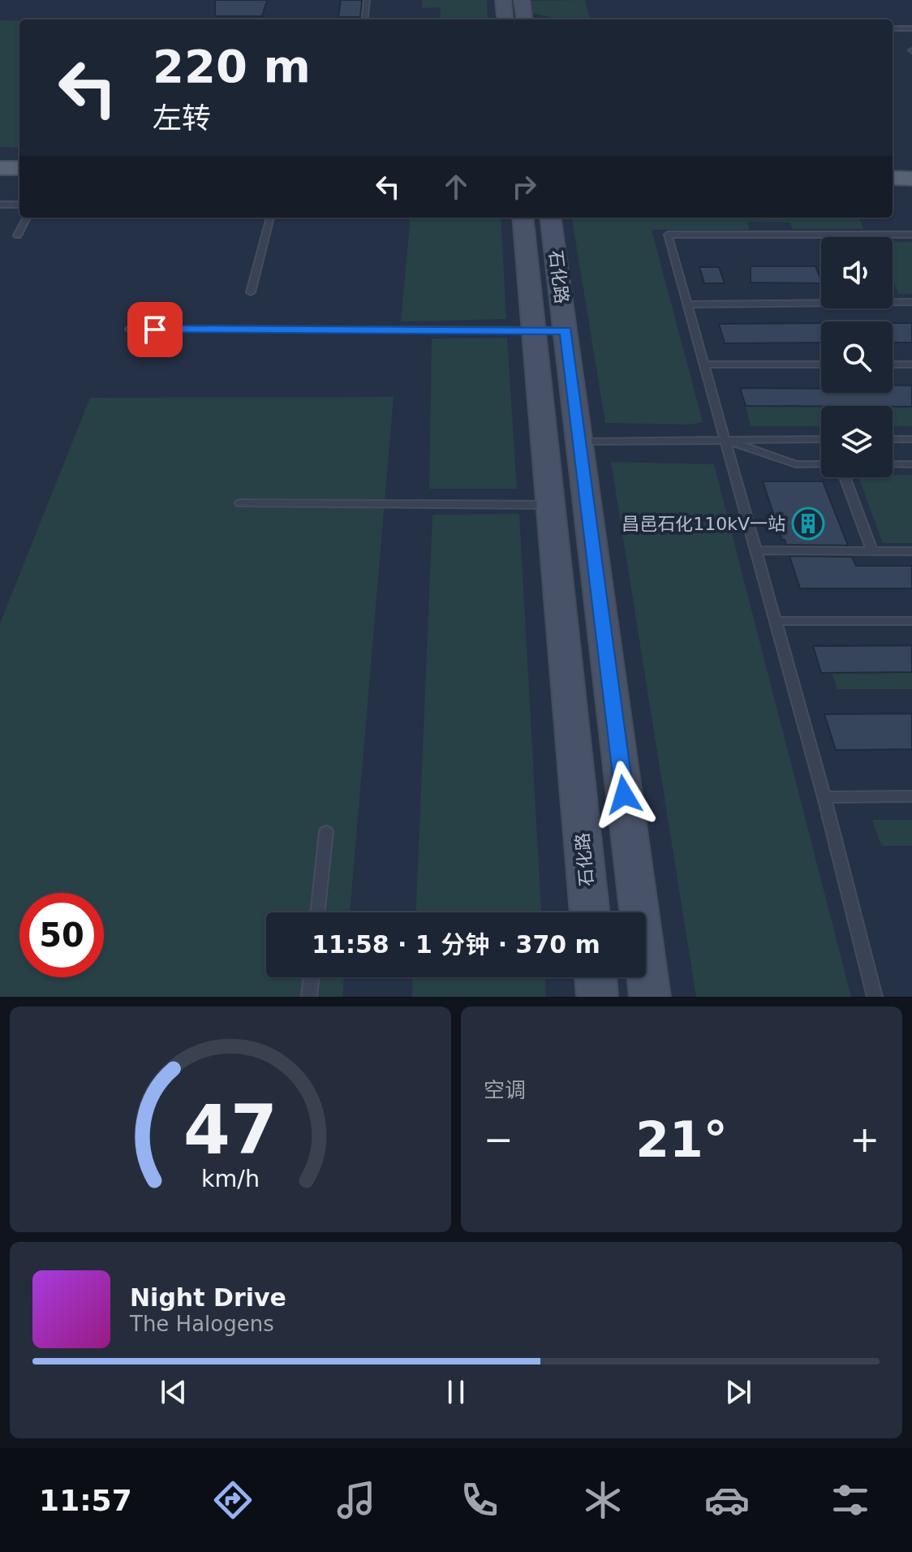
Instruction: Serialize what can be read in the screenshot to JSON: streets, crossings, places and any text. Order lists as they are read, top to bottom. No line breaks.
{"streets":{"main road":["石化路"]},"places":{"building":["昌邑石化110kV一站"]},"page":{"turn":["220 m","左转"],"limit":"50","trip":"11:58 · 1 分钟 · 370 m","tile":"空调","heat":["−","21°","+"],"song":["Night Drive","The Halogens"],"tabs":"11:57","gauge":["47","km/h"]}}
